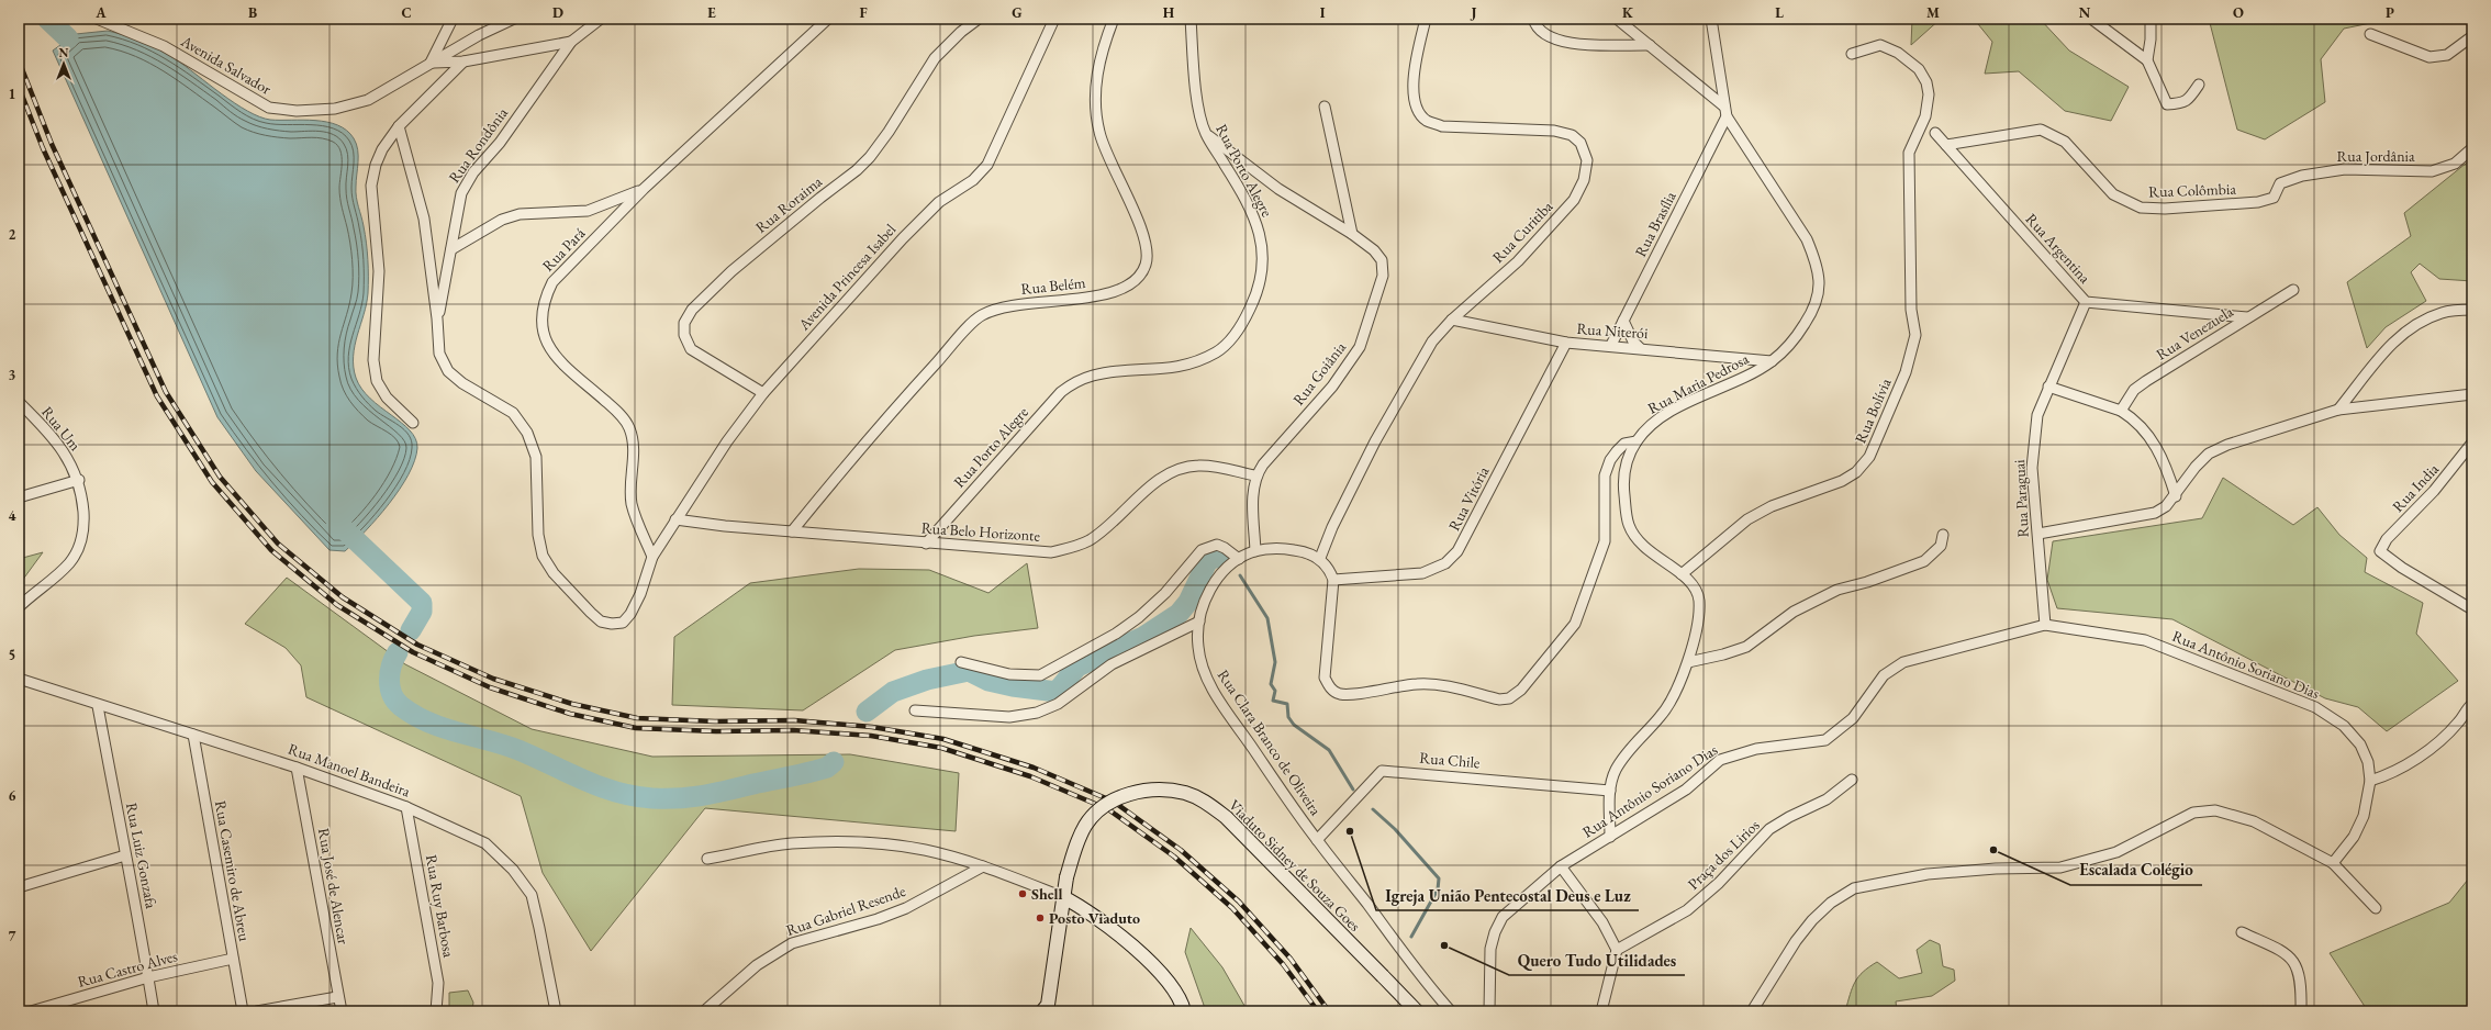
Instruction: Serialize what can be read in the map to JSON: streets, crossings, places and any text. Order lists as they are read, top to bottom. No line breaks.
{"streets":{"main road":["Viaduto Sidney de Souza Goes"],"street":["Avenida Salvador","Rua Rondônia","Rua Jordânia","Rua Porto Alegre","Rua Colômbia","Rua Roraima","Rua Brasília","Rua Curitiba","Rua Argentina","Rua Pará","Avenida Princesa Isabel","Rua Belém","Rua Niterói","Rua Venezuela","Rua Goiânia","Rua Maria Pedrosa","Rua Bolívia","Rua Um","Rua India","Rua Vitória","Rua Paraguai","Rua Belo Horizonte","Rua Antônio Soriano Dias","Rua Clara Branco de Oliveira","Rua Chile","Rua Manoel Bandeira","Praça dos Lirios","Rua Luiz Gonzafa","Rua Casemiro de Abreu","Rua José de Alencar","Rua Ruy Barbosa","Rua Gabriel Resende","Rua Castro Alves"]},"crossings":[["Avenida Salvador","Rua Rondônia"],["Rua Rondônia","Rua Pará"],["Rua Rondônia","Avenida Princesa Isabel"],["Rua Jordânia","Rua Colômbia"],["Rua Porto Alegre","Rua Goiânia"],["Rua Porto Alegre","Rua Belo Horizonte"],["Rua Colômbia","Rua Argentina"],["Rua Roraima","Avenida Princesa Isabel"],["Rua Brasília","Rua Niterói"],["Rua Brasília","Rua Maria Pedrosa"],["Rua Curitiba","Rua Niterói"],["Rua Curitiba","Rua Clara Branco de Oliveira"],["Rua Argentina","Rua Venezuela"],["Rua Argentina","Rua Paraguai"],["Rua Pará","Avenida Princesa Isabel"],["Avenida Princesa Isabel","Rua Belo Horizonte"],["Rua Belém","Rua Belo Horizonte"],["Rua Niterói","Rua Maria Pedrosa"],["Rua Niterói","Rua Vitória"],["Rua Goiânia","Rua Belo Horizonte"],["Rua Maria Pedrosa","Rua Bolívia"],["Rua Maria Pedrosa","Rua Antônio Soriano Dias"],["Rua Maria Pedrosa","Rua Chile"],["Rua Paraguai","Rua Antônio Soriano Dias"],["Rua Clara Branco de Oliveira","Rua Chile"],["Rua Manoel Bandeira","Rua Luiz Gonzafa"],["Rua Manoel Bandeira","Rua Casemiro de Abreu"],["Rua Manoel Bandeira","Rua José de Alencar"],["Rua Manoel Bandeira","Rua Ruy Barbosa"],["Rua Luiz Gonzafa","Rua Castro Alves"],["Rua Casemiro de Abreu","Rua Castro Alves"]],"places":["Igreja União Pentecostal Deus e Luz","Escalada Colégio","Shell","Posto Viaduto","Quero Tudo Utilidades"],"north":"top","grid":{"columns":["A","B","C","D","E","F","G","H","I","J","K","L","M","N","O","P"],"rows":["1","2","3","4","5","6","7"]}}
